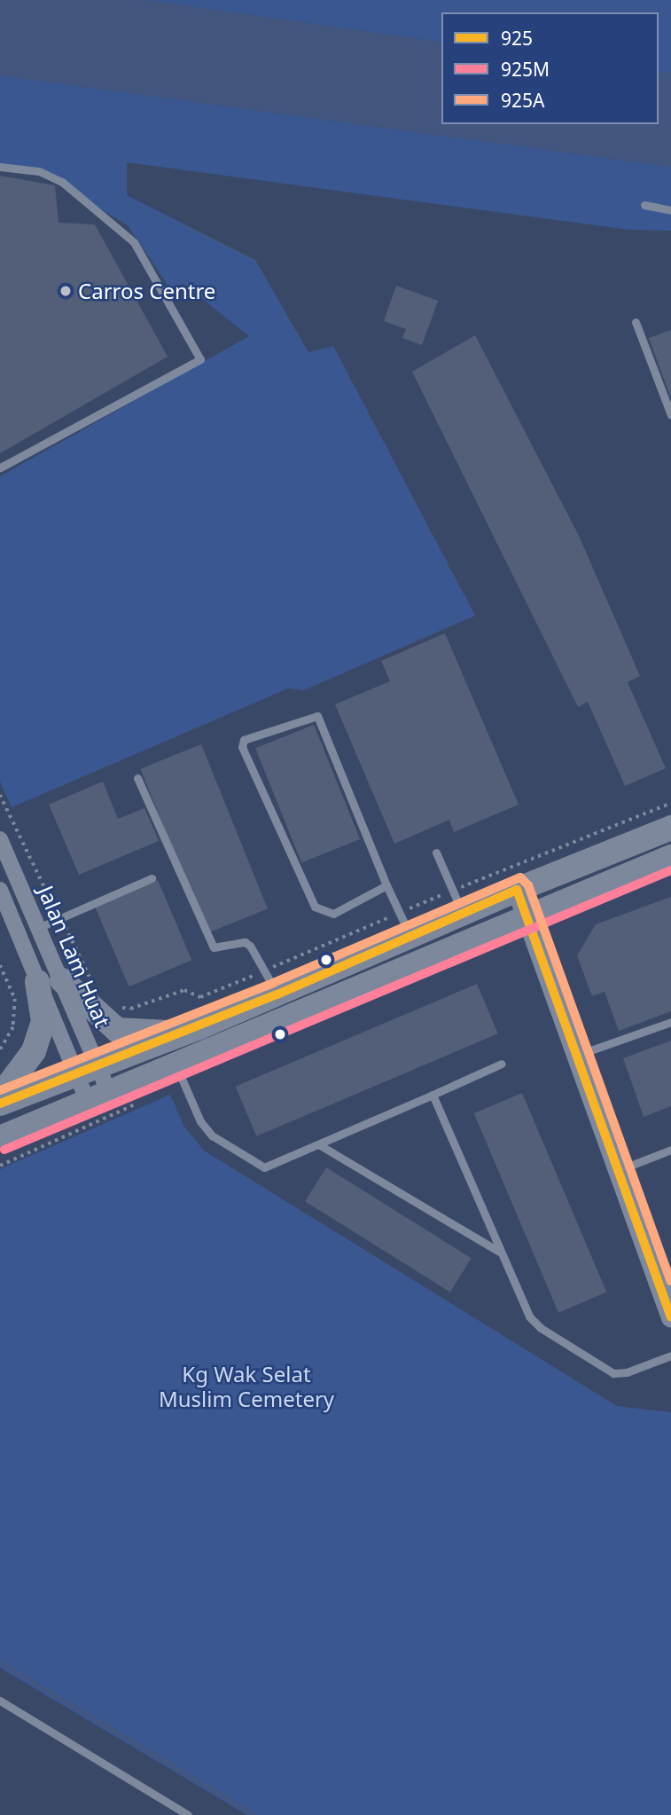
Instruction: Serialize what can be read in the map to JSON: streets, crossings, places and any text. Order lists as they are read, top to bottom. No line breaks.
{"streets":{"street":["Jalan Lam Huat"]},"parks":["Kg Wak Selat Muslim Cemetery"],"places":["Carros Centre"],"lines":["transit line 925M","transit line 925A","transit line 925"],"legend":["925","925M","925A"]}
